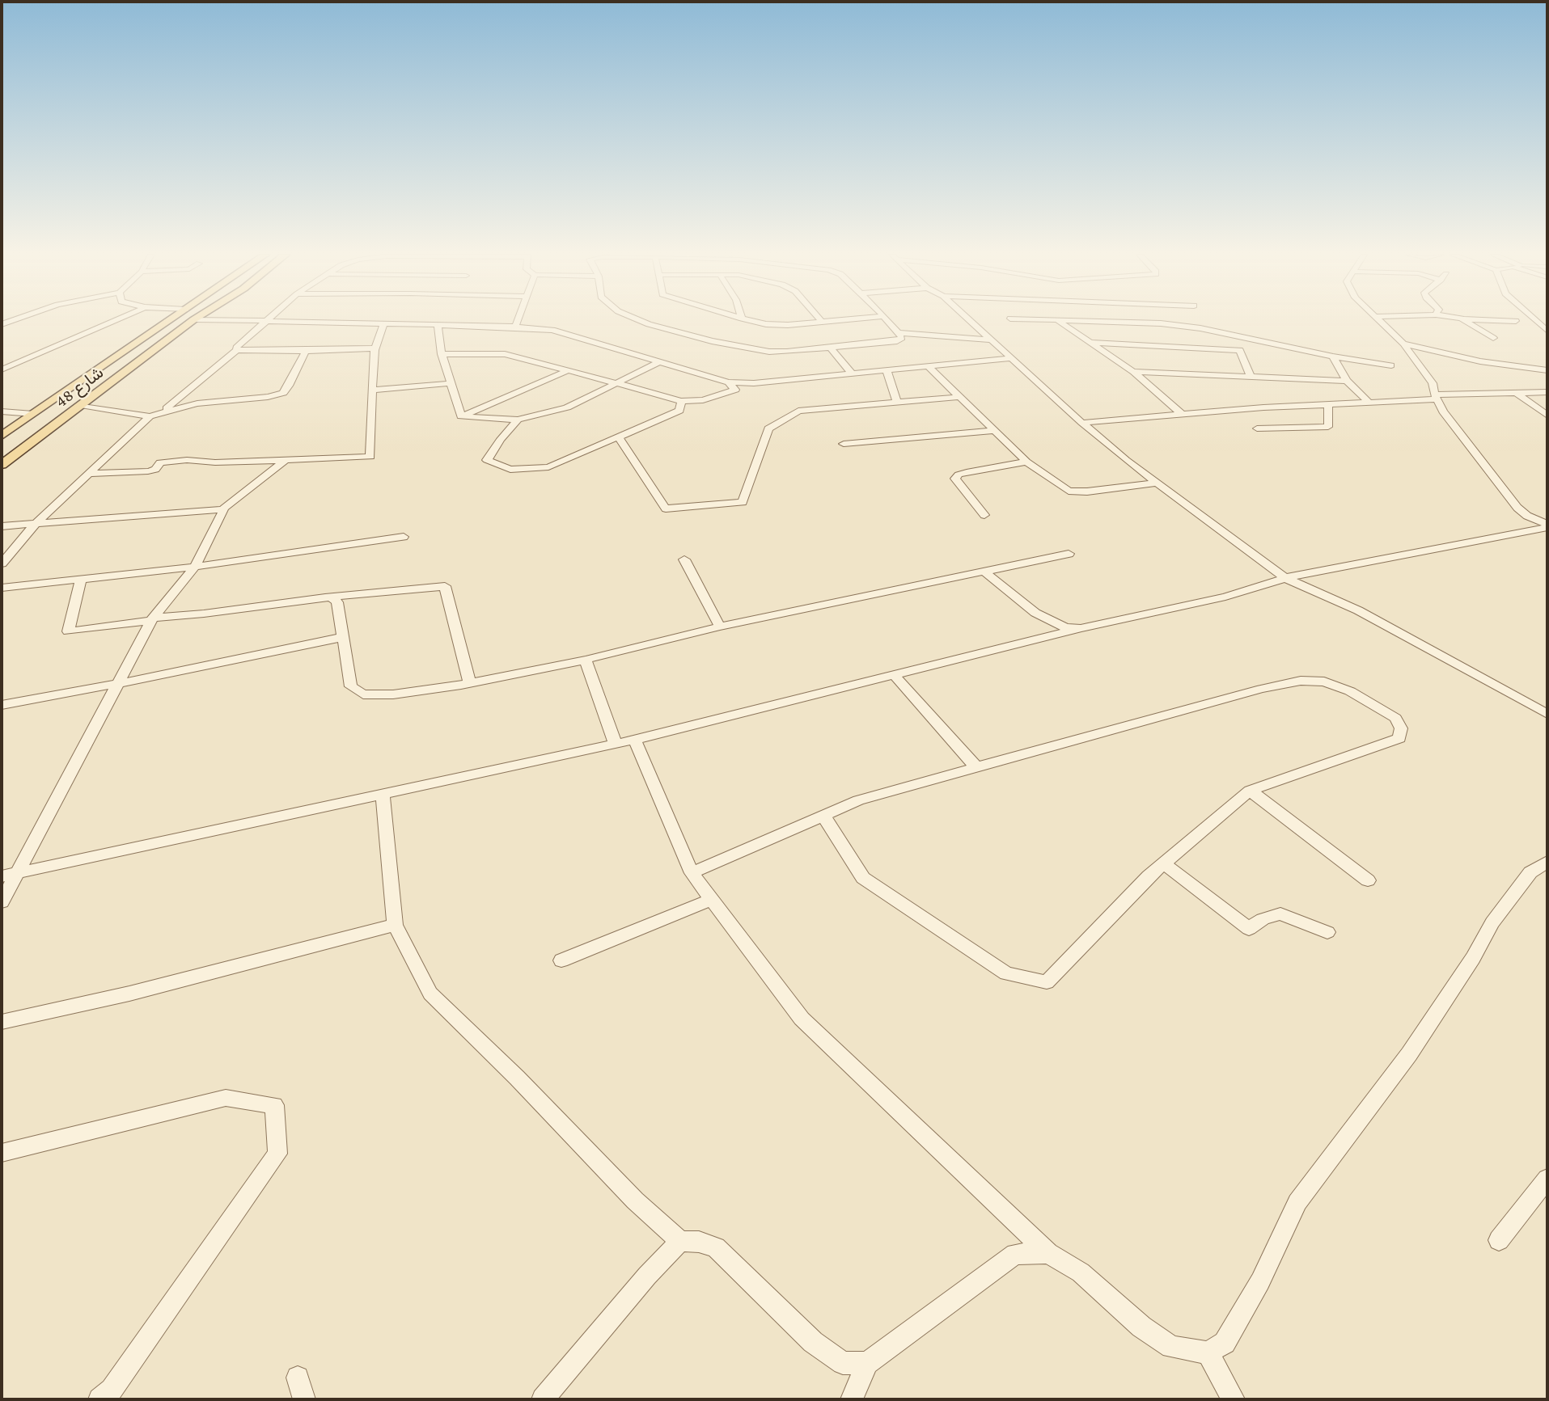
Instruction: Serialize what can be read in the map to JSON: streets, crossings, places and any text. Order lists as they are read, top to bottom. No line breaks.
{"streets":{"main road":["شارع 48"]}}
